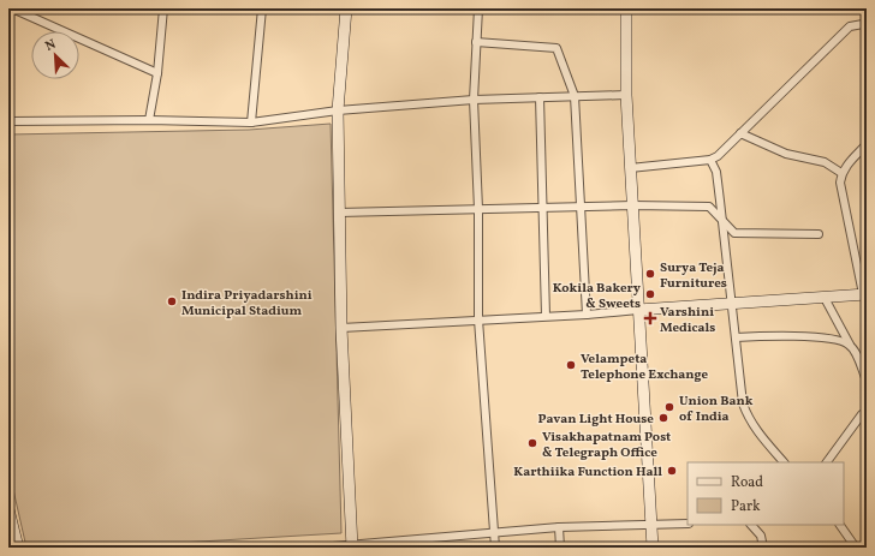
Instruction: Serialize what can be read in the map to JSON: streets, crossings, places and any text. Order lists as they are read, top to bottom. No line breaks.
{"places":{"other":["Surya Teja Furnitures","Kokila Bakery & Sweets","Indira Priyadarshini Municipal Stadium","Velampeta Telephone Exchange","Union Bank of India","Pavan Light House","Visakhapatnam Post & Telegraph Office","Karthiika Function Hall"],"health":["Varshini Medicals"]},"legend":["Road","Park"],"north":"top left"}
